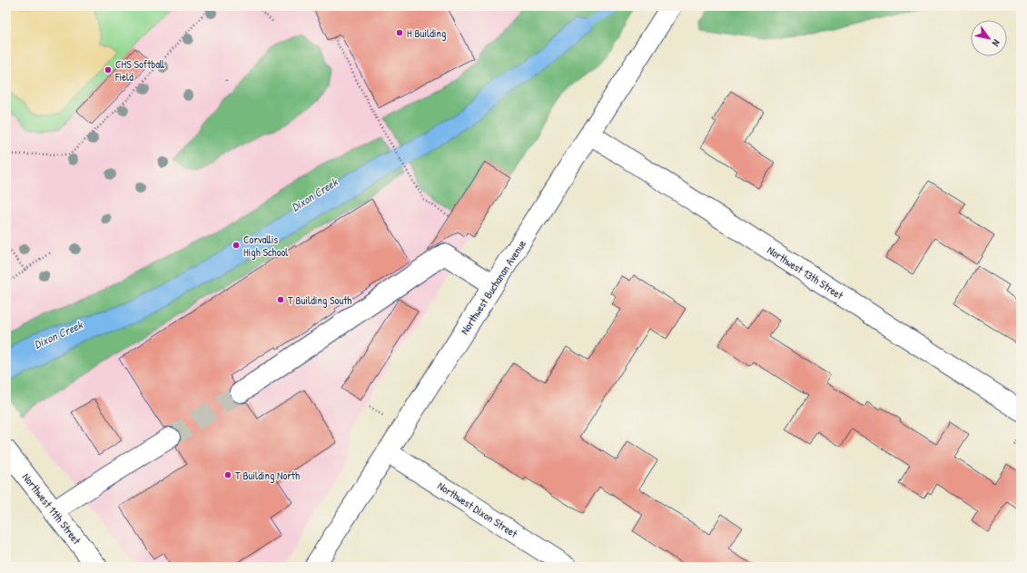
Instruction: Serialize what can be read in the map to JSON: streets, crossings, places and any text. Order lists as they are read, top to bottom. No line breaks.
{"streets":{"street":["Northwest 13th Street","Northwest Buchanan Avenue","Northwest 11th Street","Northwest Dixon Street"]},"crossings":[["Northwest 13th Street","Northwest Buchanan Avenue"],["Northwest Buchanan Avenue","Northwest Dixon Street"]],"water":["Dixon Creek"],"places":["H Building","CHS Softball Field","Corvallis High School","T Building South","T Building North"],"north":"bottom right"}
